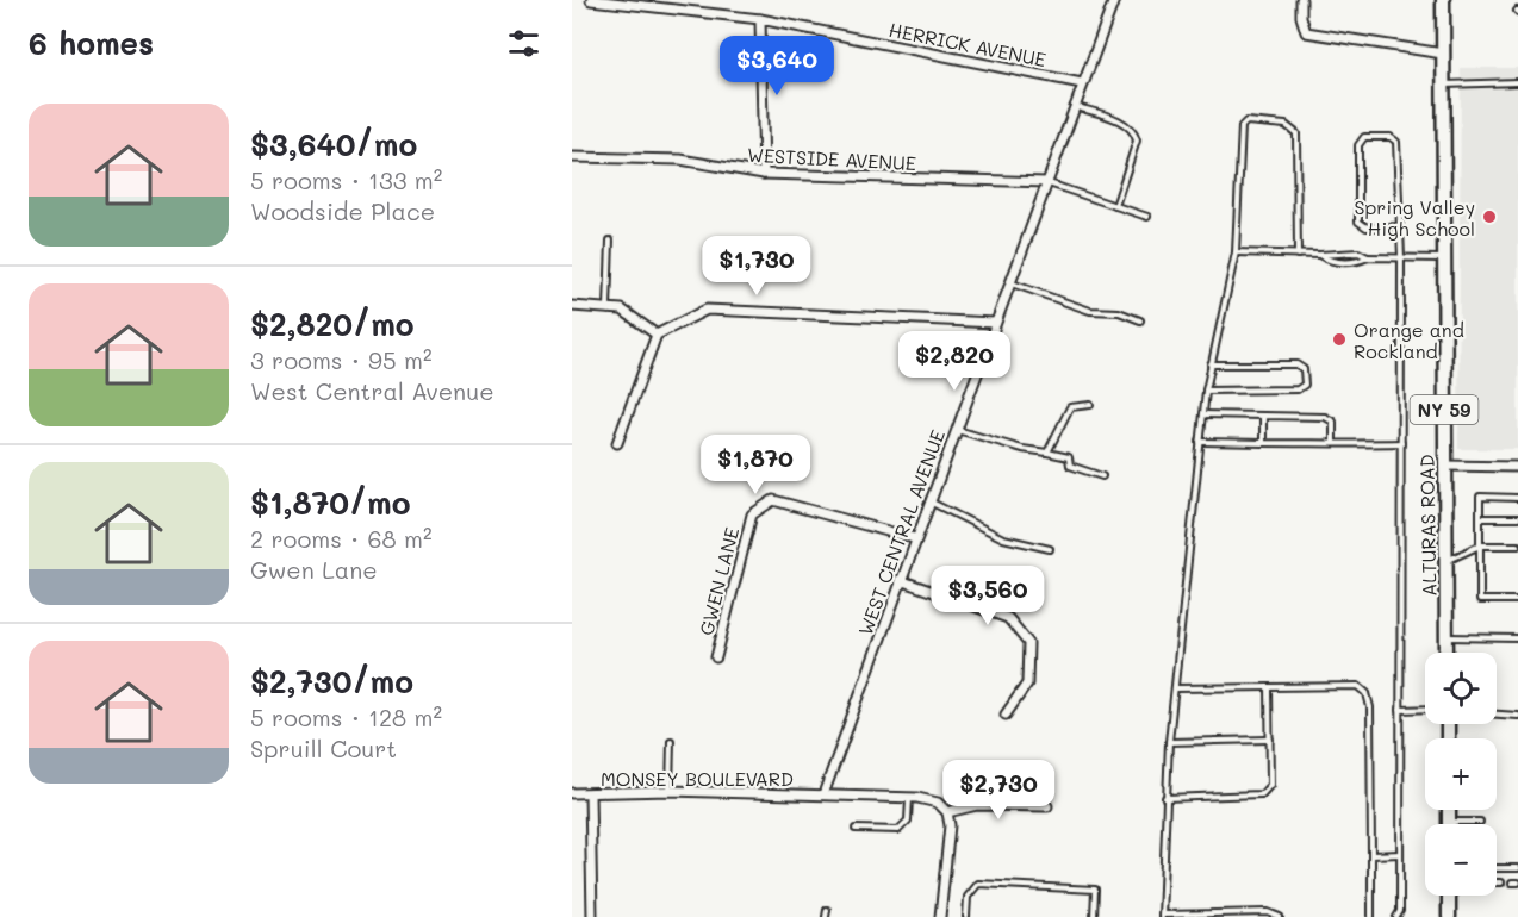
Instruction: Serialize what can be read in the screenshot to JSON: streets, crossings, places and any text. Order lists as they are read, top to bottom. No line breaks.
{"streets":{"main road":["NY 59","ALTURAS ROAD"],"street":["HERRICK AVENUE","WESTSIDE AVENUE","WEST CENTRAL AVENUE","GWEN LANE","MONSEY BOULEVARD"]},"crossings":[["HERRICK AVENUE","WEST CENTRAL AVENUE"],["WESTSIDE AVENUE","WEST CENTRAL AVENUE"],["WEST CENTRAL AVENUE","GWEN LANE"],["WEST CENTRAL AVENUE","MONSEY BOULEVARD"]],"places":["Spring Valley High School","Orange and Rockland"],"page":{"heading":"6 homes","price":["$3,640","$1,730","$2,820","$1,870","$3,560","$2,730"],"list":[{"name":"$3,640/mo","note":"5 rooms · 133 m² · Woodside Place"},{"name":"$2,820/mo","note":"3 rooms · 95 m² · West Central Avenue"},{"name":"$1,870/mo","note":"2 rooms · 68 m² · Gwen Lane"},{"name":"$2,730/mo","note":"5 rooms · 128 m² · Spruill Court"}],"map_buttons":["+","−"]}}
